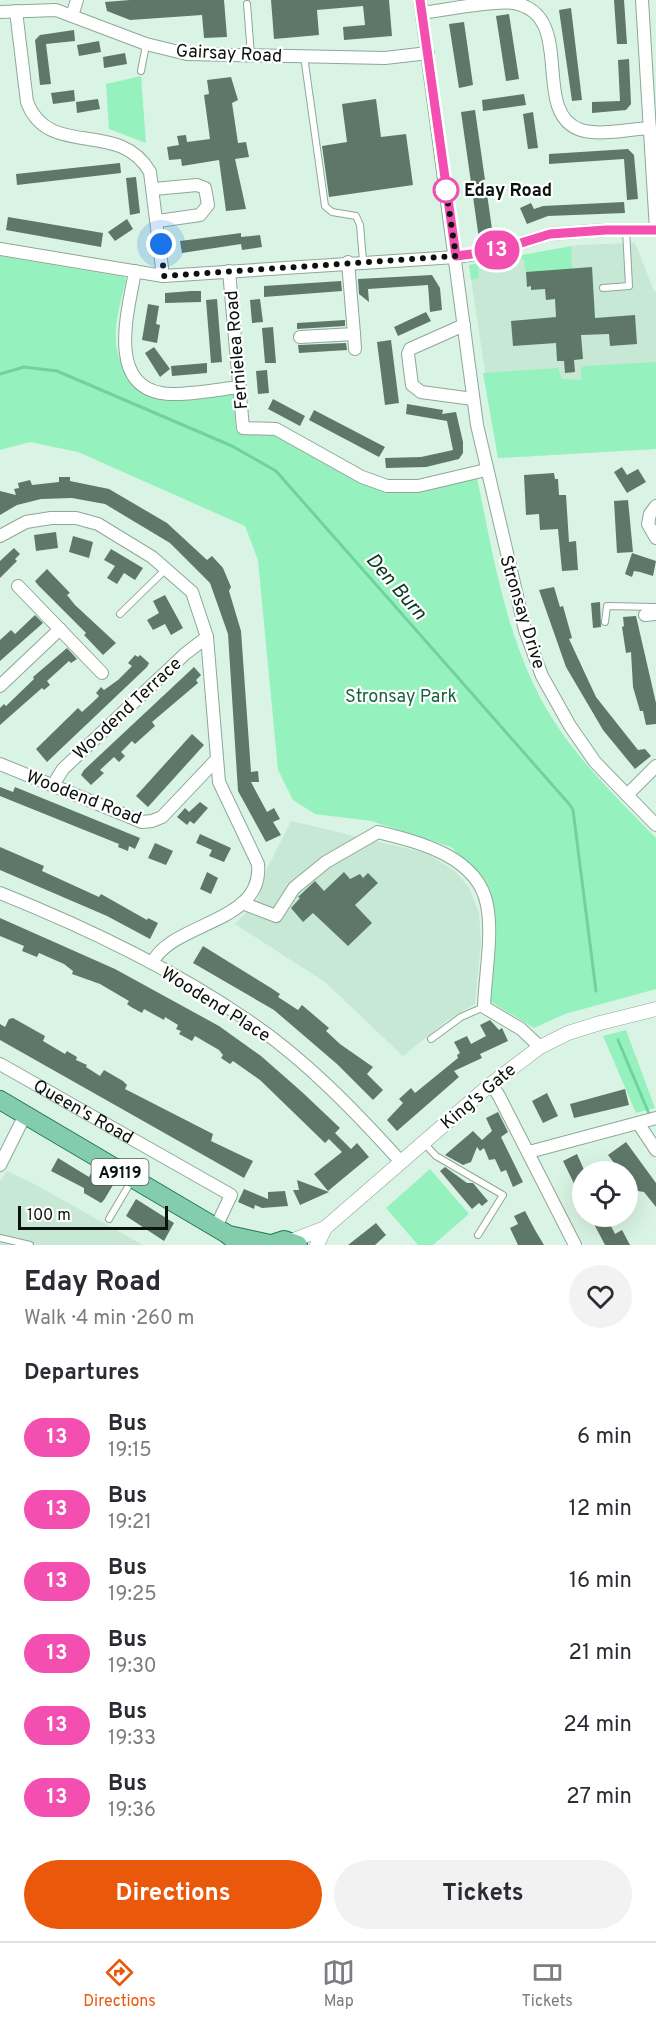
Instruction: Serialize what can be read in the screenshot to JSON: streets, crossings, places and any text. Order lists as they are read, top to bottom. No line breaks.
{"streets":{"main road":["Queen's Road","A9119"],"street":["Gairsay Road","Fernielea Road","Stronsay Drive","Woodend Terrace","Woodend Road","Woodend Place","King's Gate"]},"crossings":[["Gairsay Road","Stronsay Drive"],["Fernielea Road","Stronsay Drive"],["Woodend Terrace","Woodend Road"],["Woodend Place","King's Gate"],["King's Gate","A9119"],["Queen's Road","A9119"]],"water":["Den Burn"],"parks":["Stronsay Park"],"places":["Eday Road"],"lines":["bus line 13"],"scale_bar":"100 m","page":{"on_map":"13","scale":"100 m","heading":[["Eday Road","Walk · 4 min · 260 m"],"Departures"],"list":[{"mark":"13","name":"Bus","note":"19:15","value":"6 min"},{"mark":"13","name":"Bus","note":"19:21","value":"12 min"},{"mark":"13","name":"Bus","note":"19:25","value":"16 min"},{"mark":"13","name":"Bus","note":"19:30","value":"21 min"},{"mark":"13","name":"Bus","note":"19:33","value":"24 min"},{"mark":"13","name":"Bus","note":"19:36","value":"27 min"}],"buttons":["Directions","Tickets"],"tabs":["Directions","Map","Tickets"]}}
